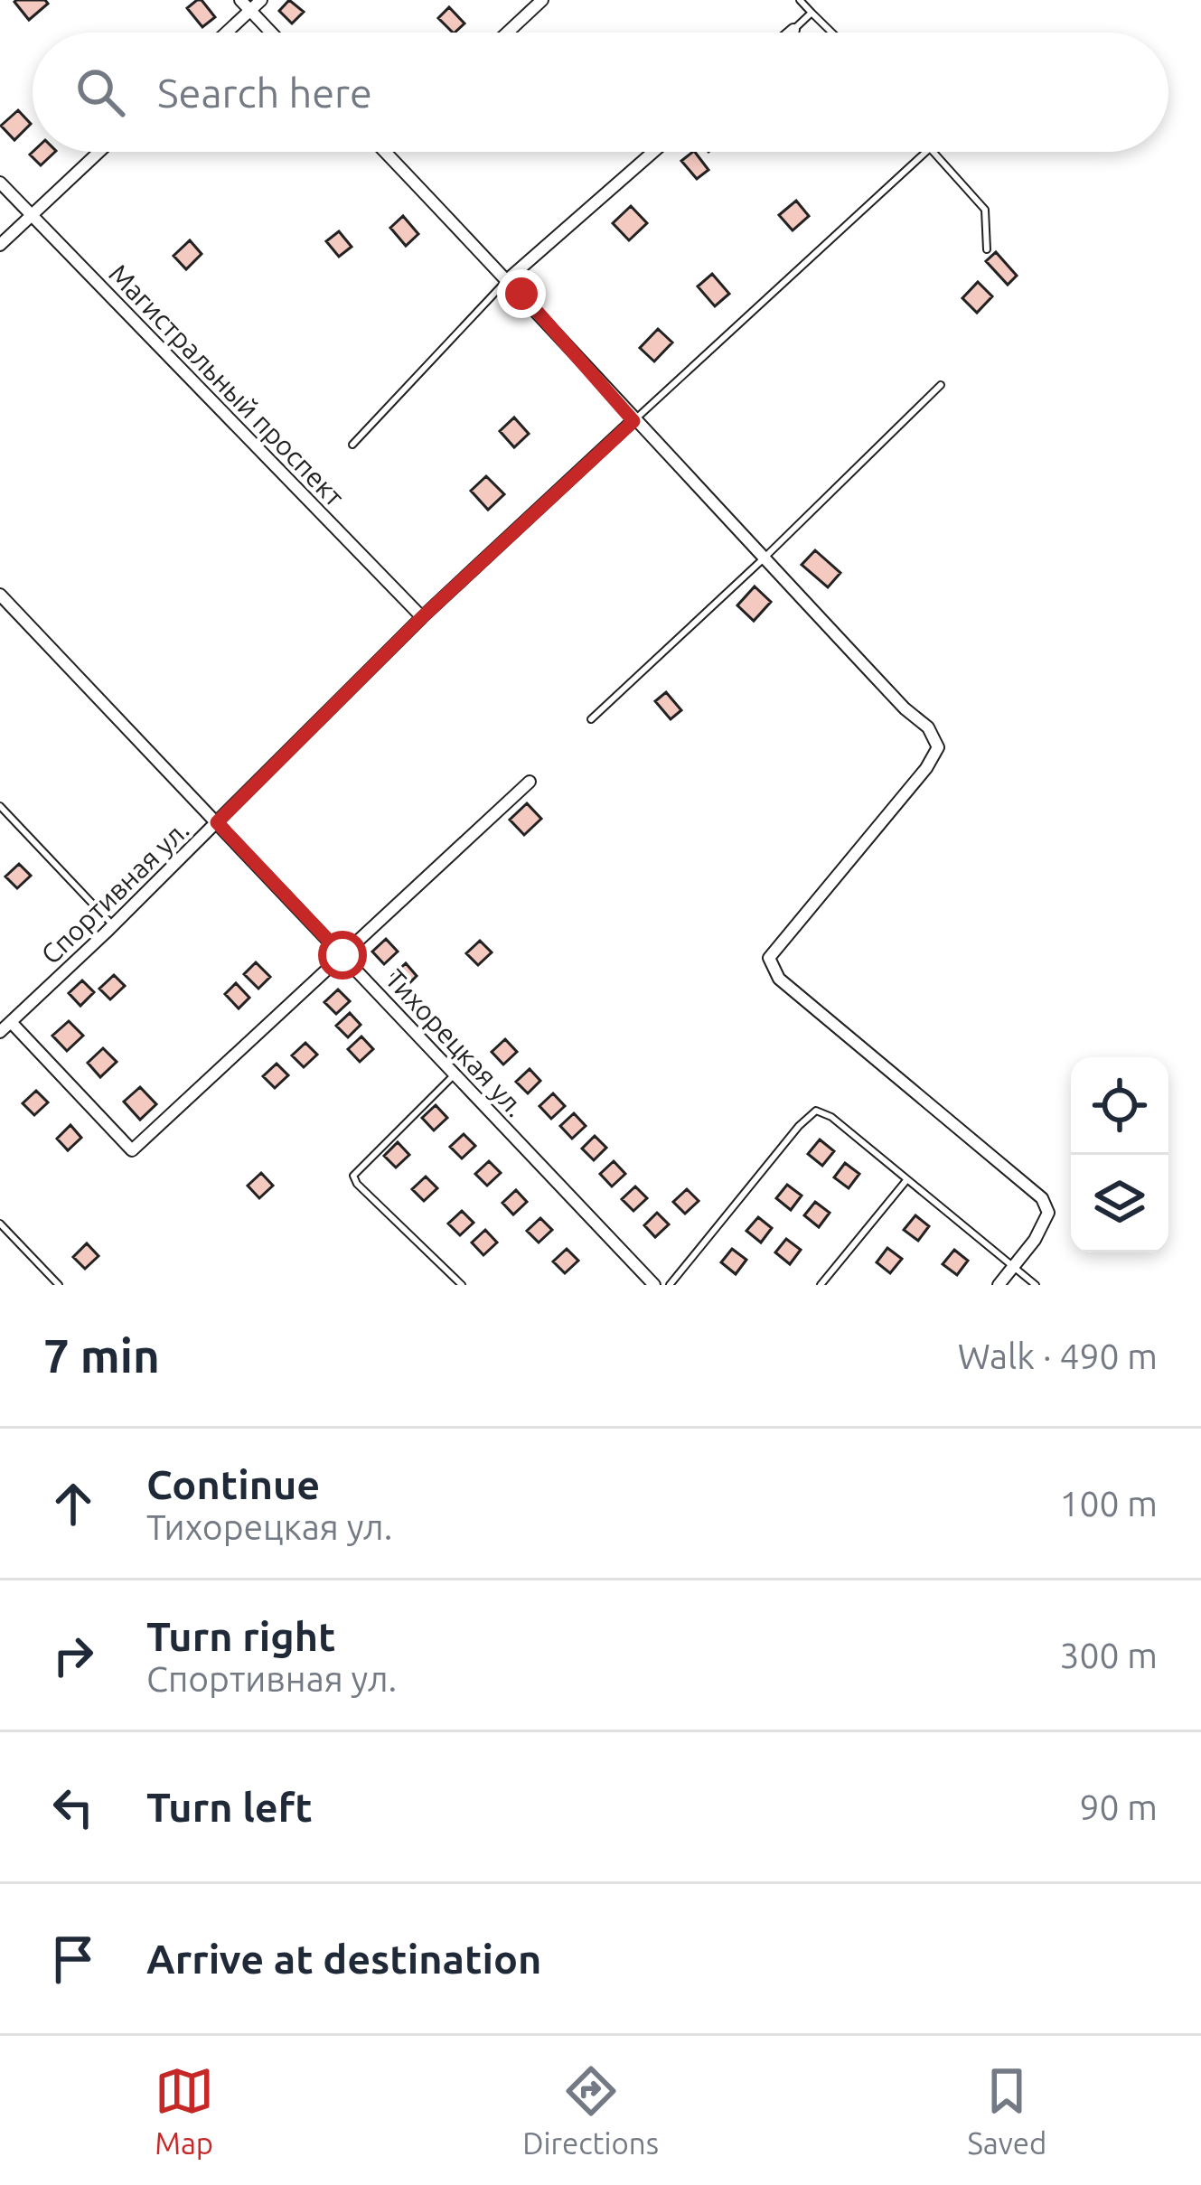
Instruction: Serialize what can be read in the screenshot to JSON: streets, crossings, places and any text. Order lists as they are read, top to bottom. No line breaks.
{"streets":{"street":["Магистральный проспект","Спортивная ул.","Тихорецкая ул."]},"crossings":[["Магистральный проспект","Спортивная ул."],["Спортивная ул.","Тихорецкая ул."]],"page":{"search":"Search here","heading":["7 min","Walk · 490 m"],"list":[["Continue","Тихорецкая ул.","100 m"],["Turn right","Спортивная ул.","300 m"],["Turn left","90 m"],"Arrive at destination"],"nav":["Map","Directions","Saved"]}}
